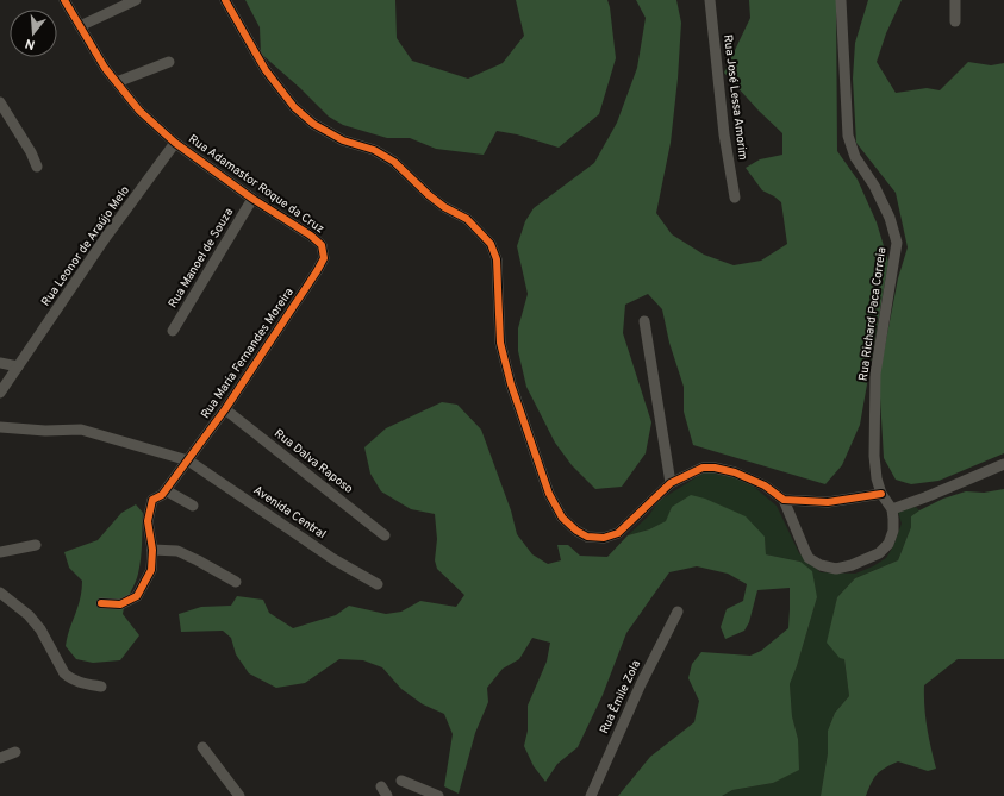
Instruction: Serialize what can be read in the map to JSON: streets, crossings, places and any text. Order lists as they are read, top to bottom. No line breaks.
{"streets":{"street":["Rua José Lessa Amorim","Rua Adamastor Roque da Cruz","Rua Leonor de Araújo Melo","Rua Manoel de Souza","Rua Richard Paca Correia","Rua Maria Fernandes Moreira","Rua Dalva Raposo","Avenida Central","Rua Êmile Zola"]},"crossings":[["Rua Adamastor Roque da Cruz","Rua Leonor de Araújo Melo"],["Rua Adamastor Roque da Cruz","Rua Manoel de Souza"],["Rua Adamastor Roque da Cruz","Rua Maria Fernandes Moreira"],["Rua Maria Fernandes Moreira","Rua Dalva Raposo"],["Rua Maria Fernandes Moreira","Avenida Central"]],"north":"bottom"}
